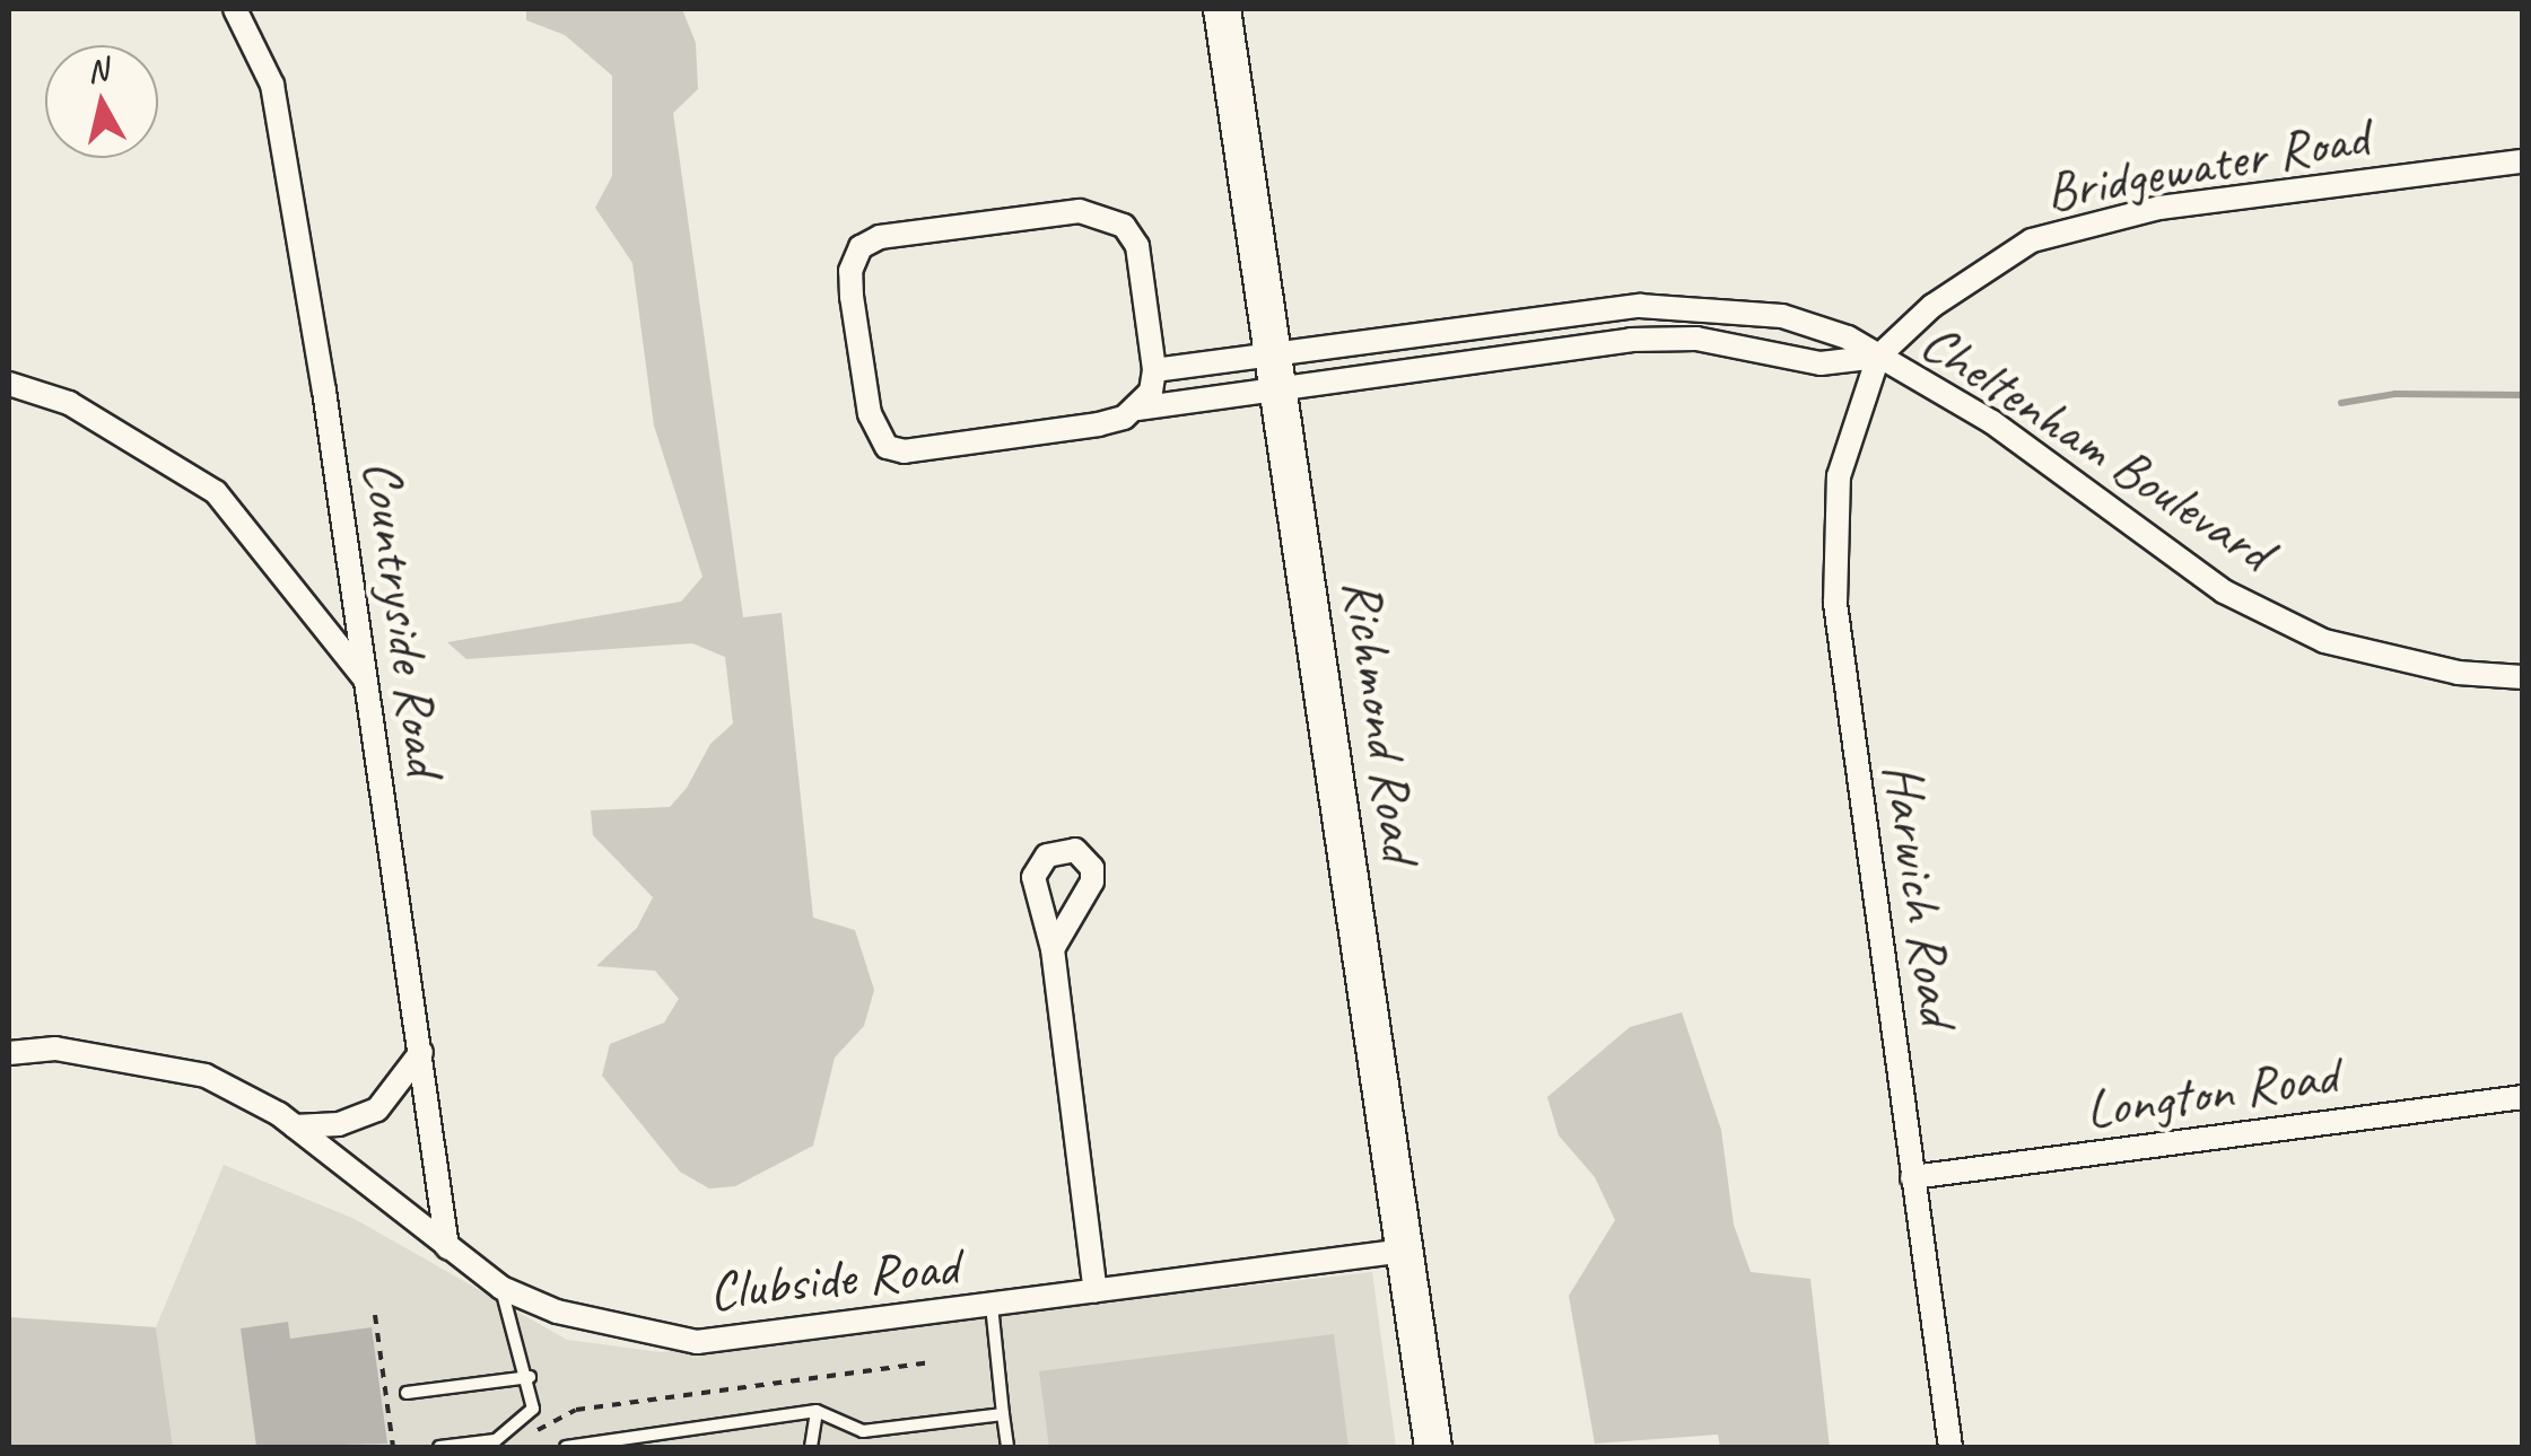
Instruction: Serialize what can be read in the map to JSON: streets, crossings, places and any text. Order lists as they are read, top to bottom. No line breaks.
{"streets":{"main road":["Richmond Road"],"street":["Bridgewater Road","Cheltenham Boulevard","Countryside Road","Harwich Road","Longton Road","Clubside Road"]},"crossings":[["Bridgewater Road","Cheltenham Boulevard"],["Bridgewater Road","Harwich Road"],["Cheltenham Boulevard","Richmond Road"],["Cheltenham Boulevard","Harwich Road"],["Countryside Road","Clubside Road"],["Richmond Road","Clubside Road"],["Harwich Road","Longton Road"]],"north":"top"}
